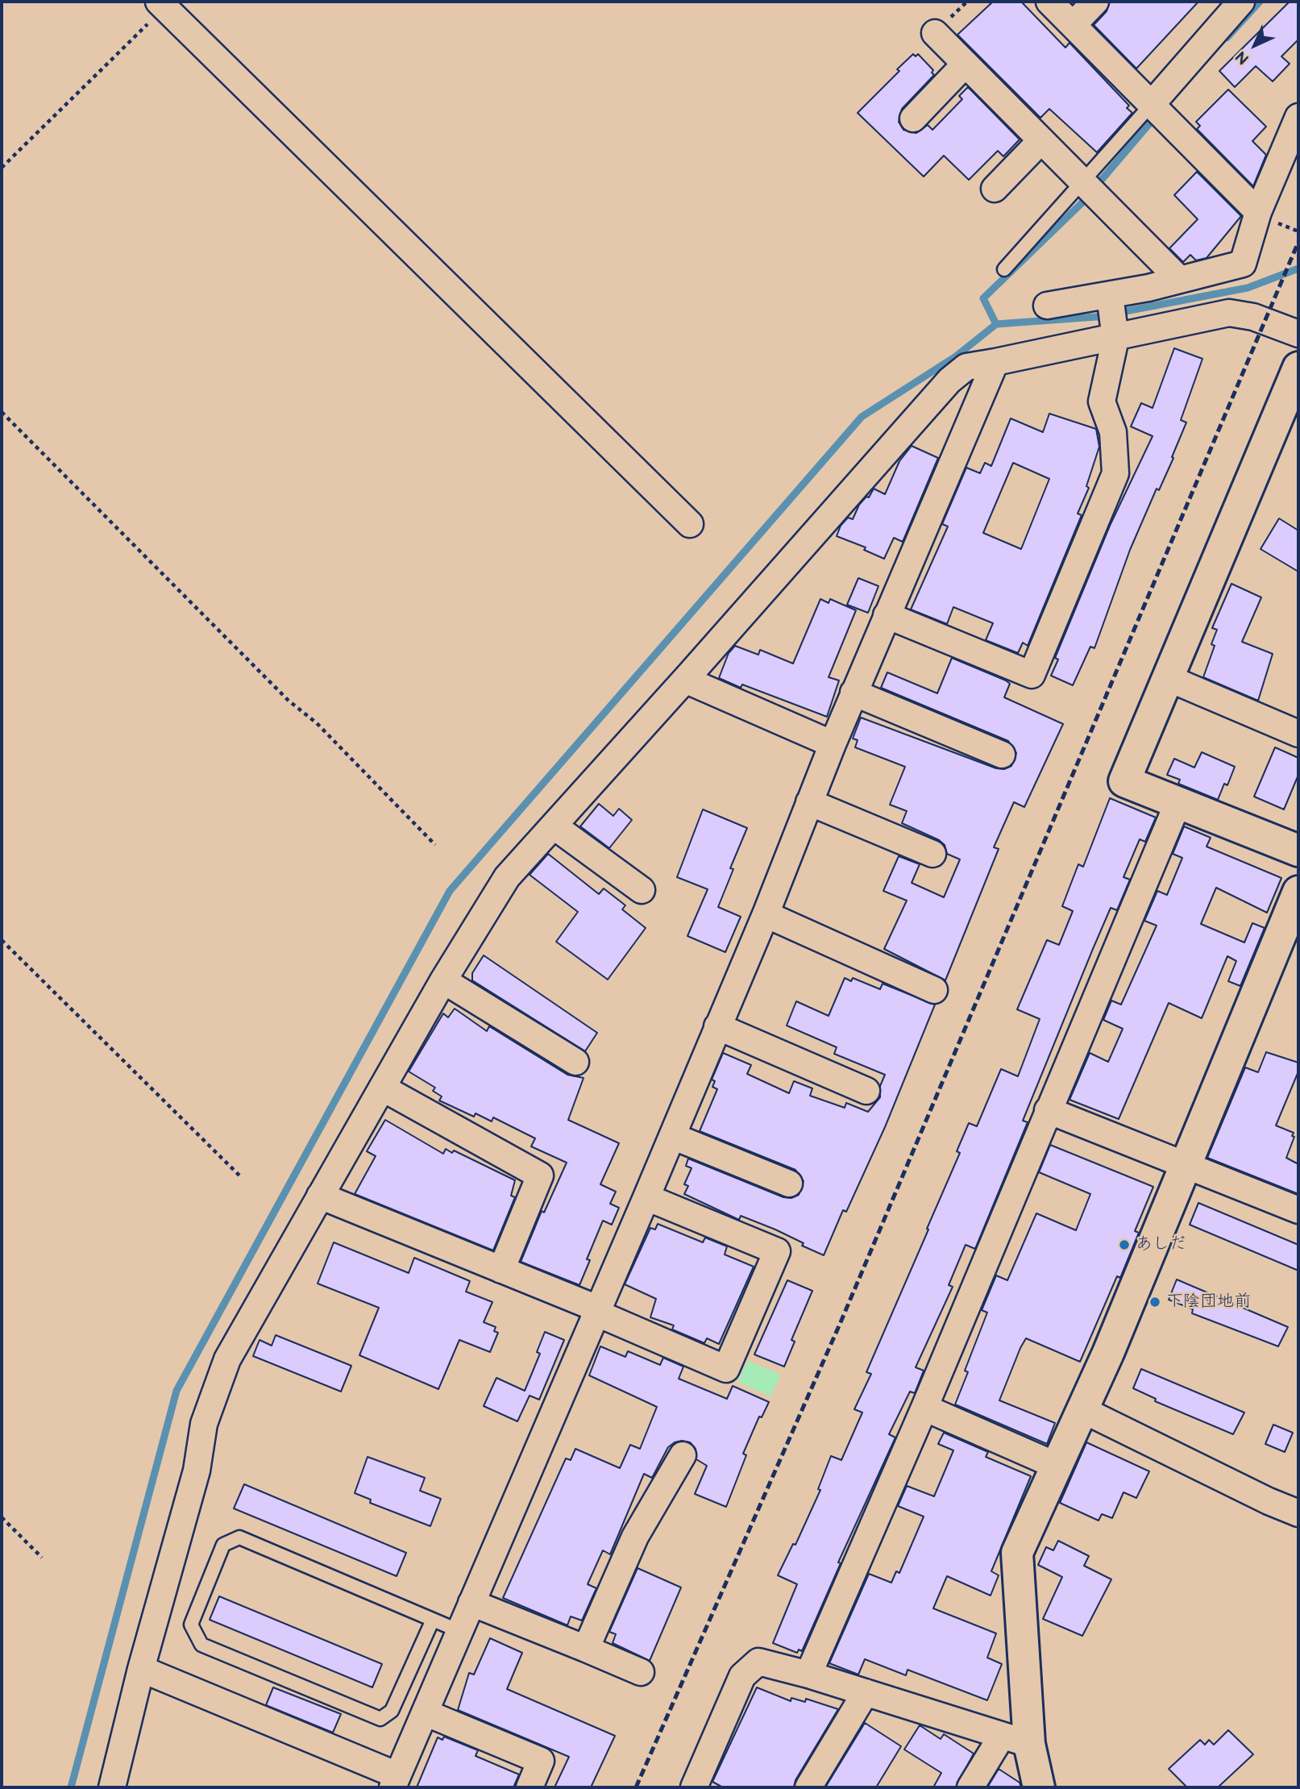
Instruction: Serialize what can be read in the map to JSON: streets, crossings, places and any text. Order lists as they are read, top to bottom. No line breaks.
{"places":["あしだ","下陰団地前"],"north":"bottom left"}
